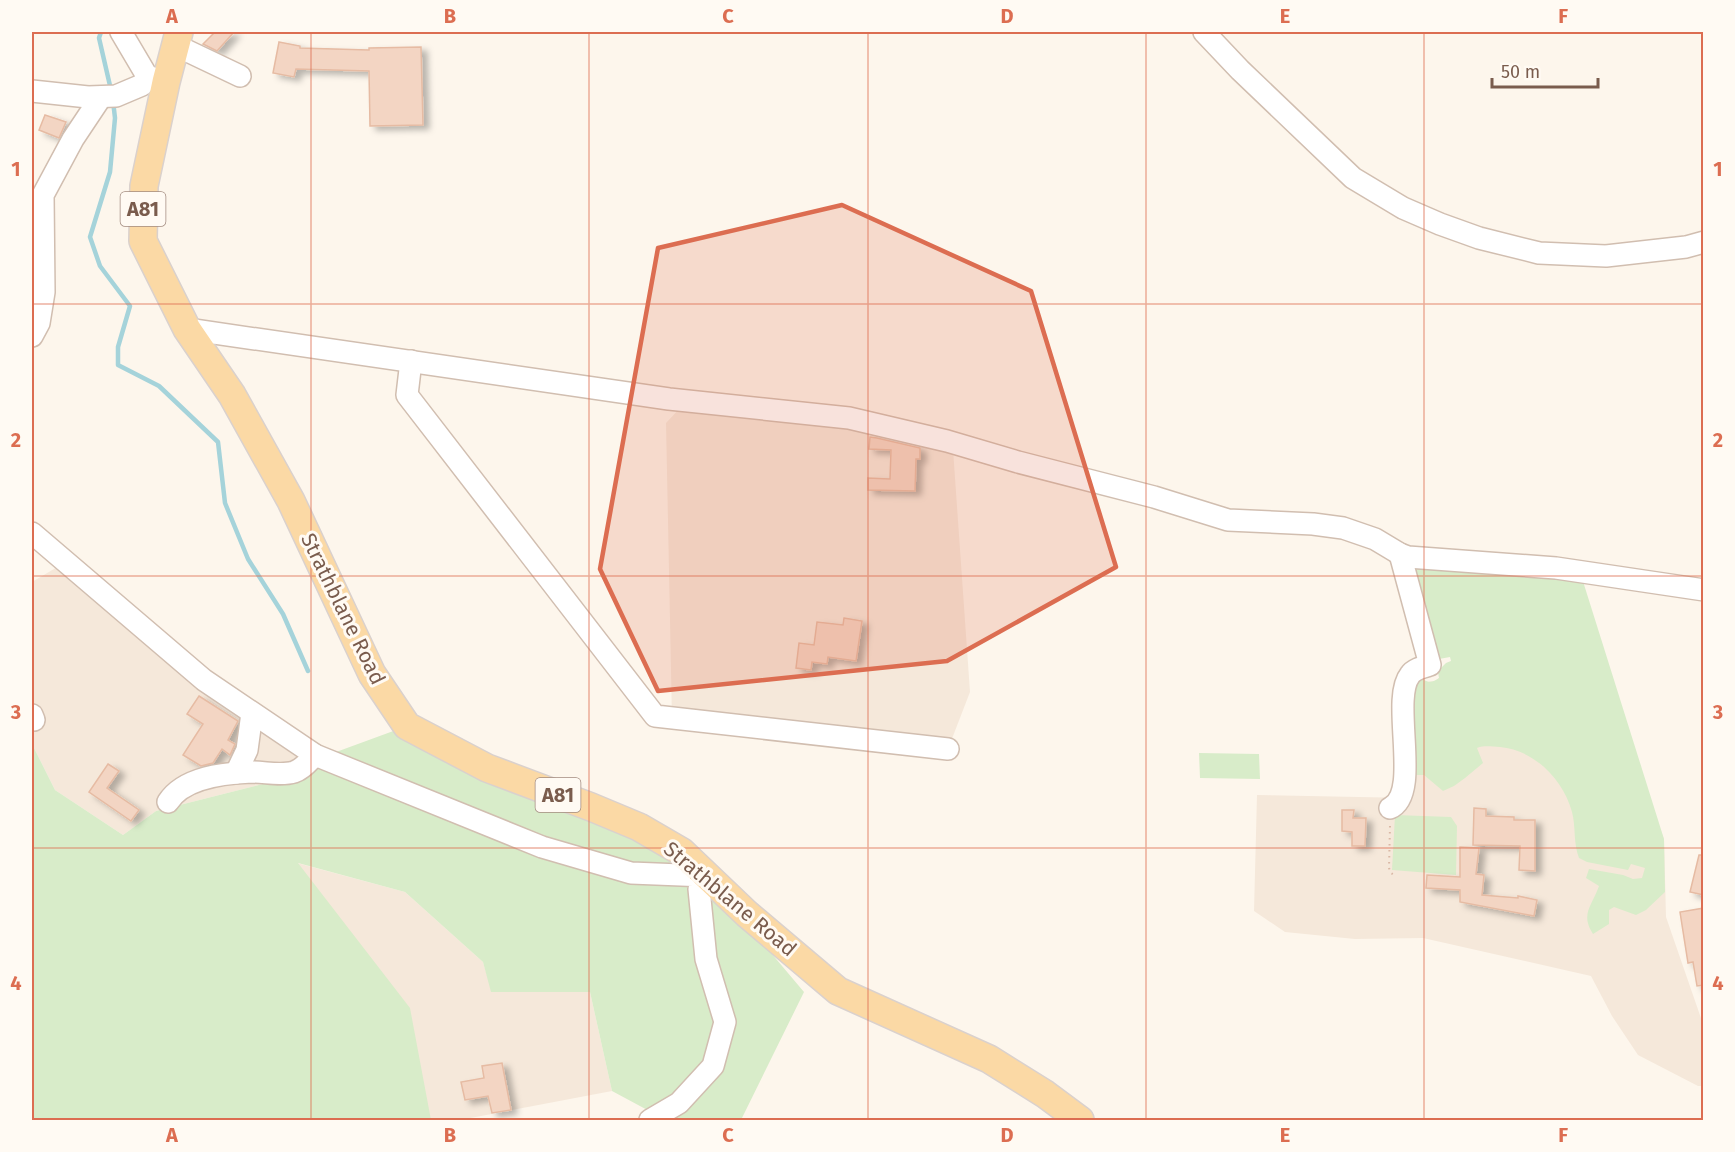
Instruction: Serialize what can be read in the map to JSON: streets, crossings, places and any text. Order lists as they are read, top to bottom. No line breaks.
{"streets":{"main road":["A81","Strathblane Road"]},"scale_bar":"50 m","grid":{"columns":["A","B","C","D","E","F"],"rows":["1","2","3","4"]}}
